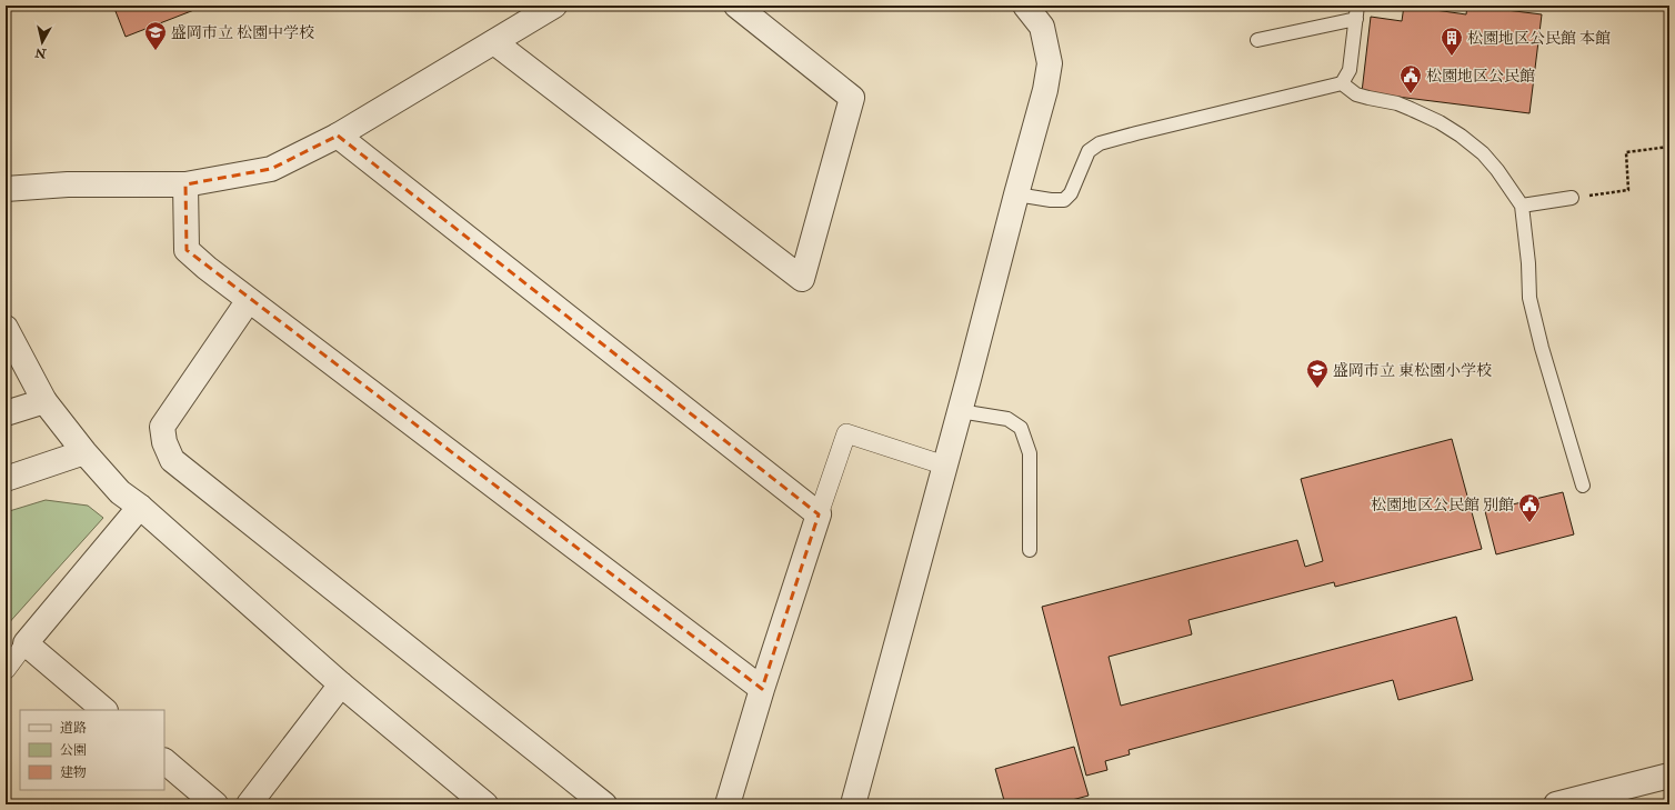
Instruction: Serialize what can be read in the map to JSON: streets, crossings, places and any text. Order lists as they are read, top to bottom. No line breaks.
{"places":{"school or university":["盛岡市立 松園中学校","盛岡市立 東松園小学校"],"building":["松園地区公民館 本館"],"public building":["松園地区公民館","松園地区公民館 別館"]},"legend":["道路","公園","建物"],"north":"bottom"}
